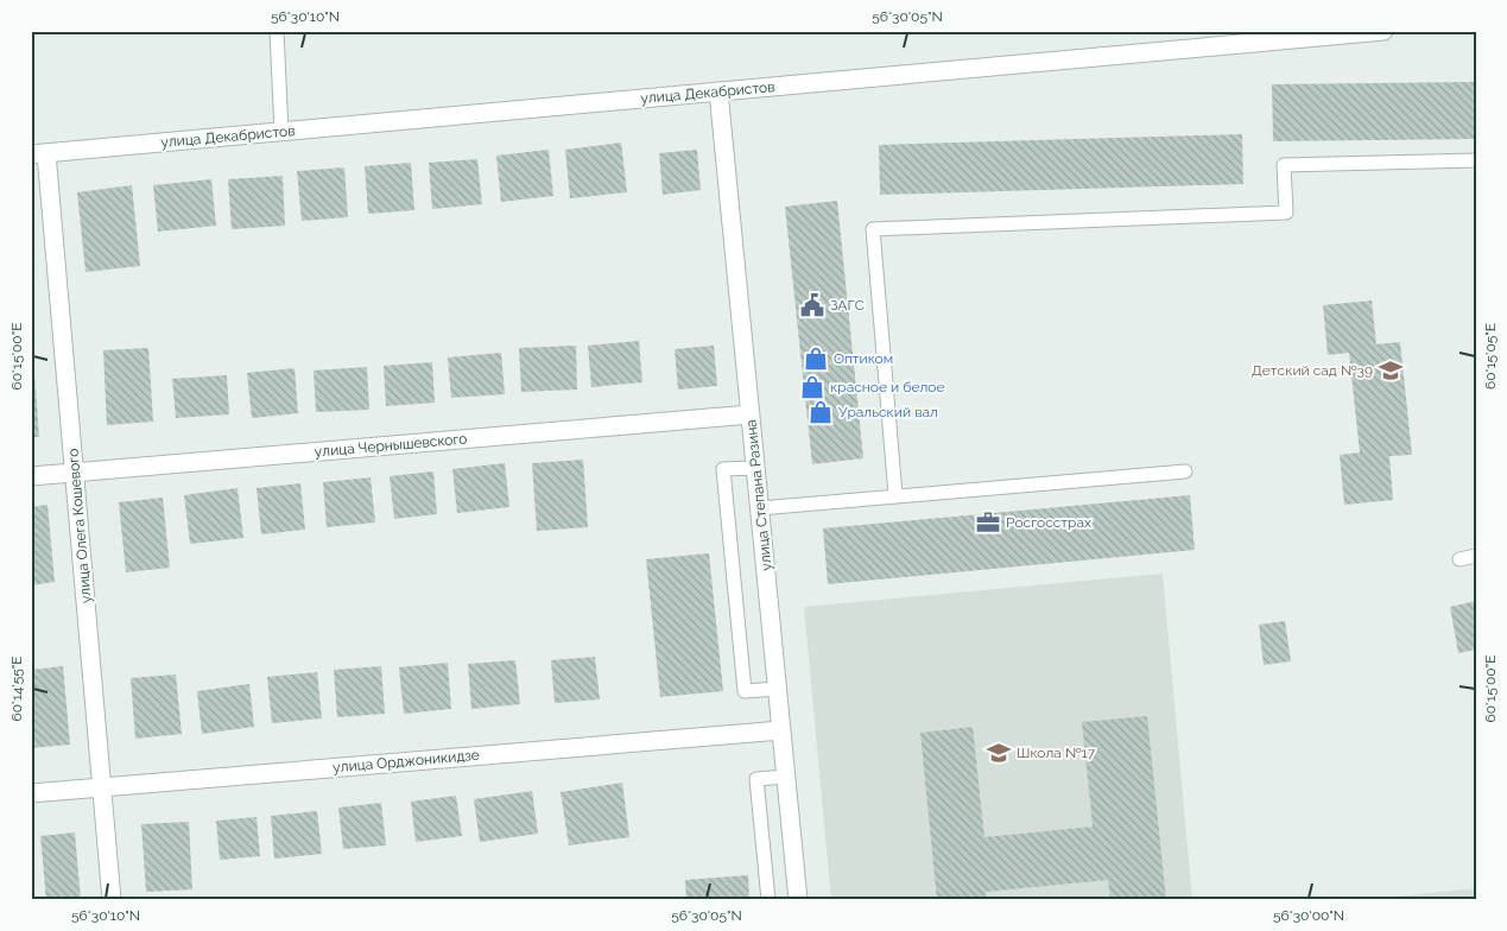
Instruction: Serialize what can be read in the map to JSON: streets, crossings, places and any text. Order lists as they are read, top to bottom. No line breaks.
{"streets":{"street":["улица Декабристов","улица Чернышевского","улица Степана Разина","улица Олега Кошевого","улица Орджоникидзе"]},"crossings":[["улица Декабристов","улица Степана Разина"],["улица Декабристов","улица Олега Кошевого"],["улица Чернышевского","улица Степана Разина"],["улица Чернышевского","улица Олега Кошевого"],["улица Степана Разина","улица Орджоникидзе"],["улица Олега Кошевого","улица Орджоникидзе"]],"places":{"public building":["ЗАГС"],"shop":["Оптиком","красное и белое","Уральский вал"],"school or university":["Детский сад №39","Школа №17"],"office":["Росгосстрах"]},"coordinates":["56°30'10\"N","56°30'05\"N","60°15'05\"E","60°15'00\"E","60°14'55\"E","56°30'00\"N"]}
